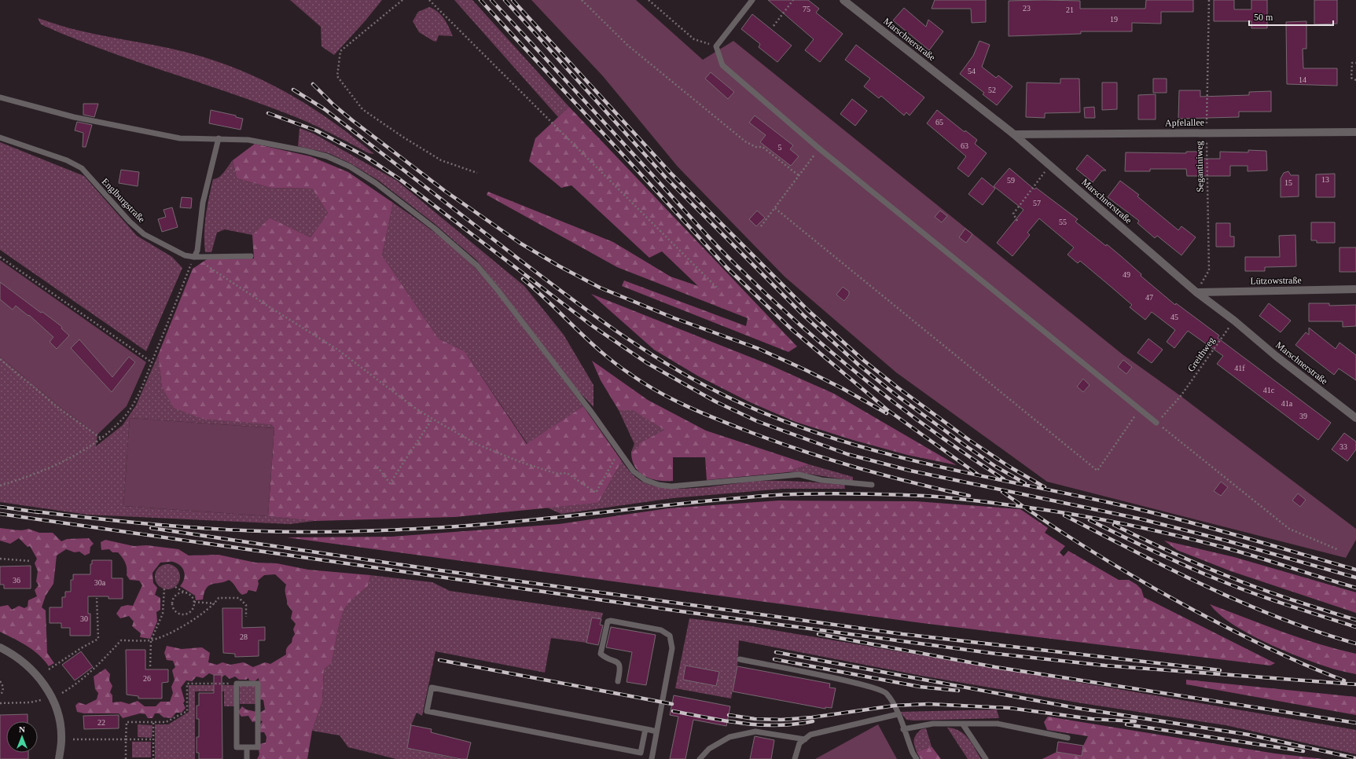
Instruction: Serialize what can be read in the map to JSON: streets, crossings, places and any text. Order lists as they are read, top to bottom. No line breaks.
{"streets":{"street":["Marschnerstraße","Apfelallee","Lützowstraße"],"lane":["Englburgstraße"],"path":["Segantiniweg","Greithweg"]},"crossings":[["Marschnerstraße","Apfelallee"],["Marschnerstraße","Segantiniweg"],["Marschnerstraße","Lützowstraße"],["Marschnerstraße","Greithweg"],["Apfelallee","Segantiniweg"],["Segantiniweg","Lützowstraße"]],"house_numbers":["23","75","21","19","54","14","52","65","63","5","13","59","15","57","55","49","47","45","41f","41c","41a","39","33","36","30a","30","28","26","22"],"scale_bar":"50 m","north":"top"}
